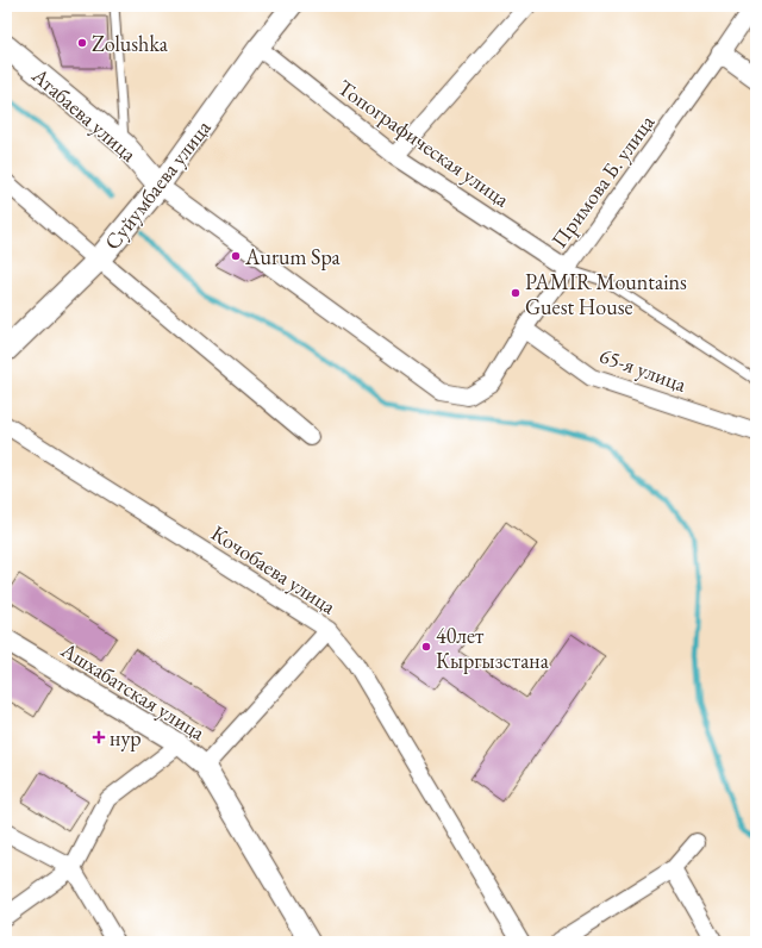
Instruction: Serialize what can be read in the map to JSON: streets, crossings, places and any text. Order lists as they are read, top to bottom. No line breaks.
{"streets":{"main road":["Атабаева улица","Суйумбаева улица"],"street":["Топографическая улица","Примова Б. улица","65-я улица","Кочобаева улица","Ашхабатская улица"]},"crossings":[["Атабаева улица","Примова Б. улица"],["Атабаева улица","Суйумбаева улица"],["Топографическая улица","Примова Б. улица"],["Топографическая улица","Суйумбаева улица"],["Примова Б. улица","Суйумбаева улица"],["Примова Б. улица","65-я улица"]],"places":{"other":["Zolushka","Aurum Spa","PAMIR Mountains Guest House","40лет Кыргызстана"],"health":["нур"]}}
